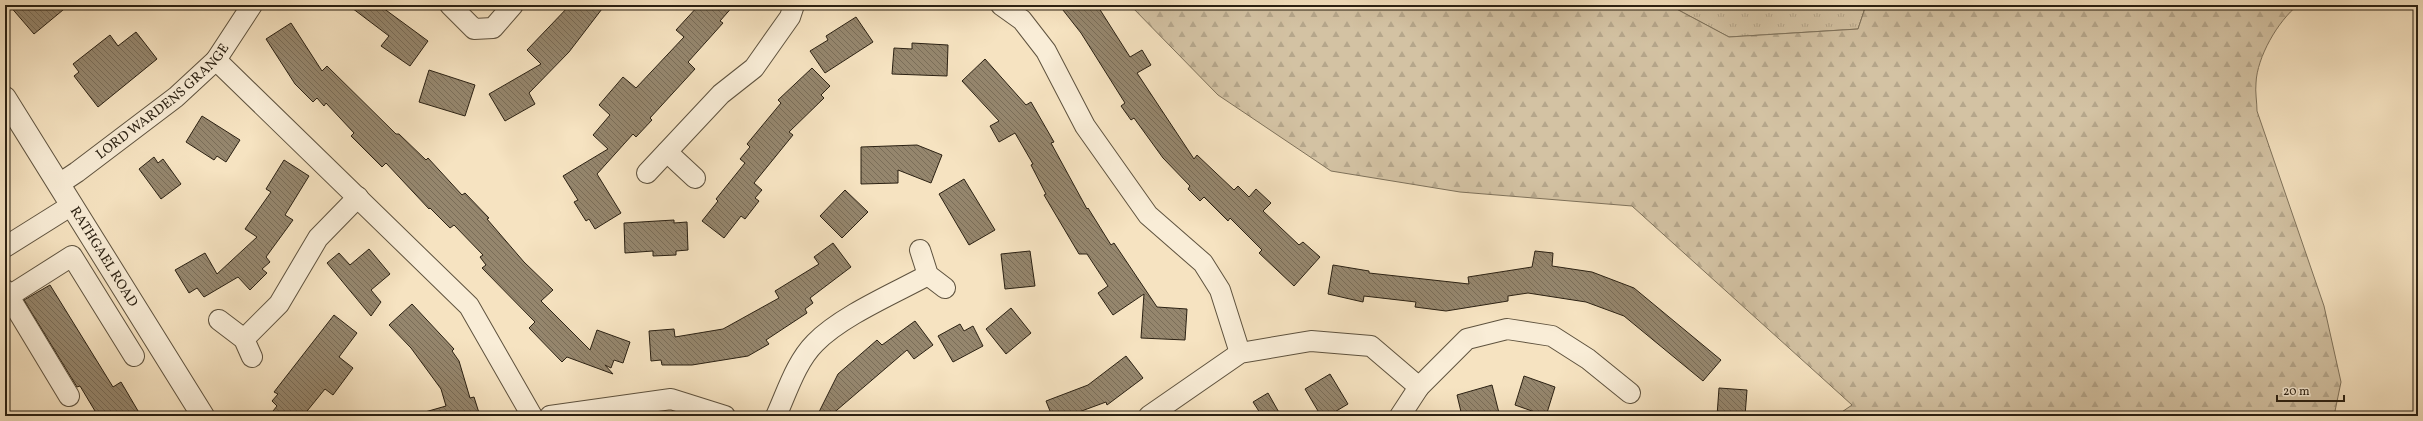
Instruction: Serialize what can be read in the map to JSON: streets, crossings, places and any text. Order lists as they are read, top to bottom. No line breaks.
{"streets":{"street":["LORD WARDENS GRANGE","RATHGAEL ROAD"]},"crossings":[["LORD WARDENS GRANGE","RATHGAEL ROAD"]],"scale_bar":"20 m"}
